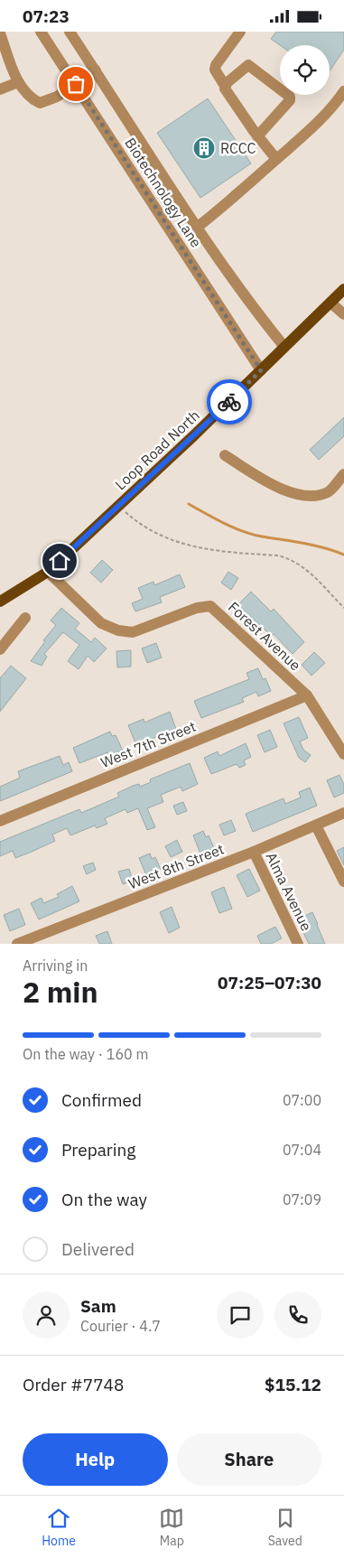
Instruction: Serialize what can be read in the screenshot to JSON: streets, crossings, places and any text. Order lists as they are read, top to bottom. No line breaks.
{"streets":{"main road":["Loop Road North"],"street":["Biotechnology Lane","Forest Avenue","West 7th Street","West 8th Street","Alma Avenue"]},"crossings":[["Biotechnology Lane","Loop Road North"],["Loop Road North","Forest Avenue"],["Forest Avenue","West 7th Street"],["West 8th Street","Alma Avenue"]],"places":{"building":["RCCC"]},"page":{"status":"07:23","heading":["2 min","Arriving in","07:25–07:30"],"panel":["Sam","Courier · 4.7","Order #7748","$15.12"],"bar":"On the way · 160 m","list":[["Confirmed","07:00"],["Preparing","07:04"],["On the way","07:09"],"Delivered"],"buttons":["Help","Share"],"tabs":["Home","Map","Saved"]}}
